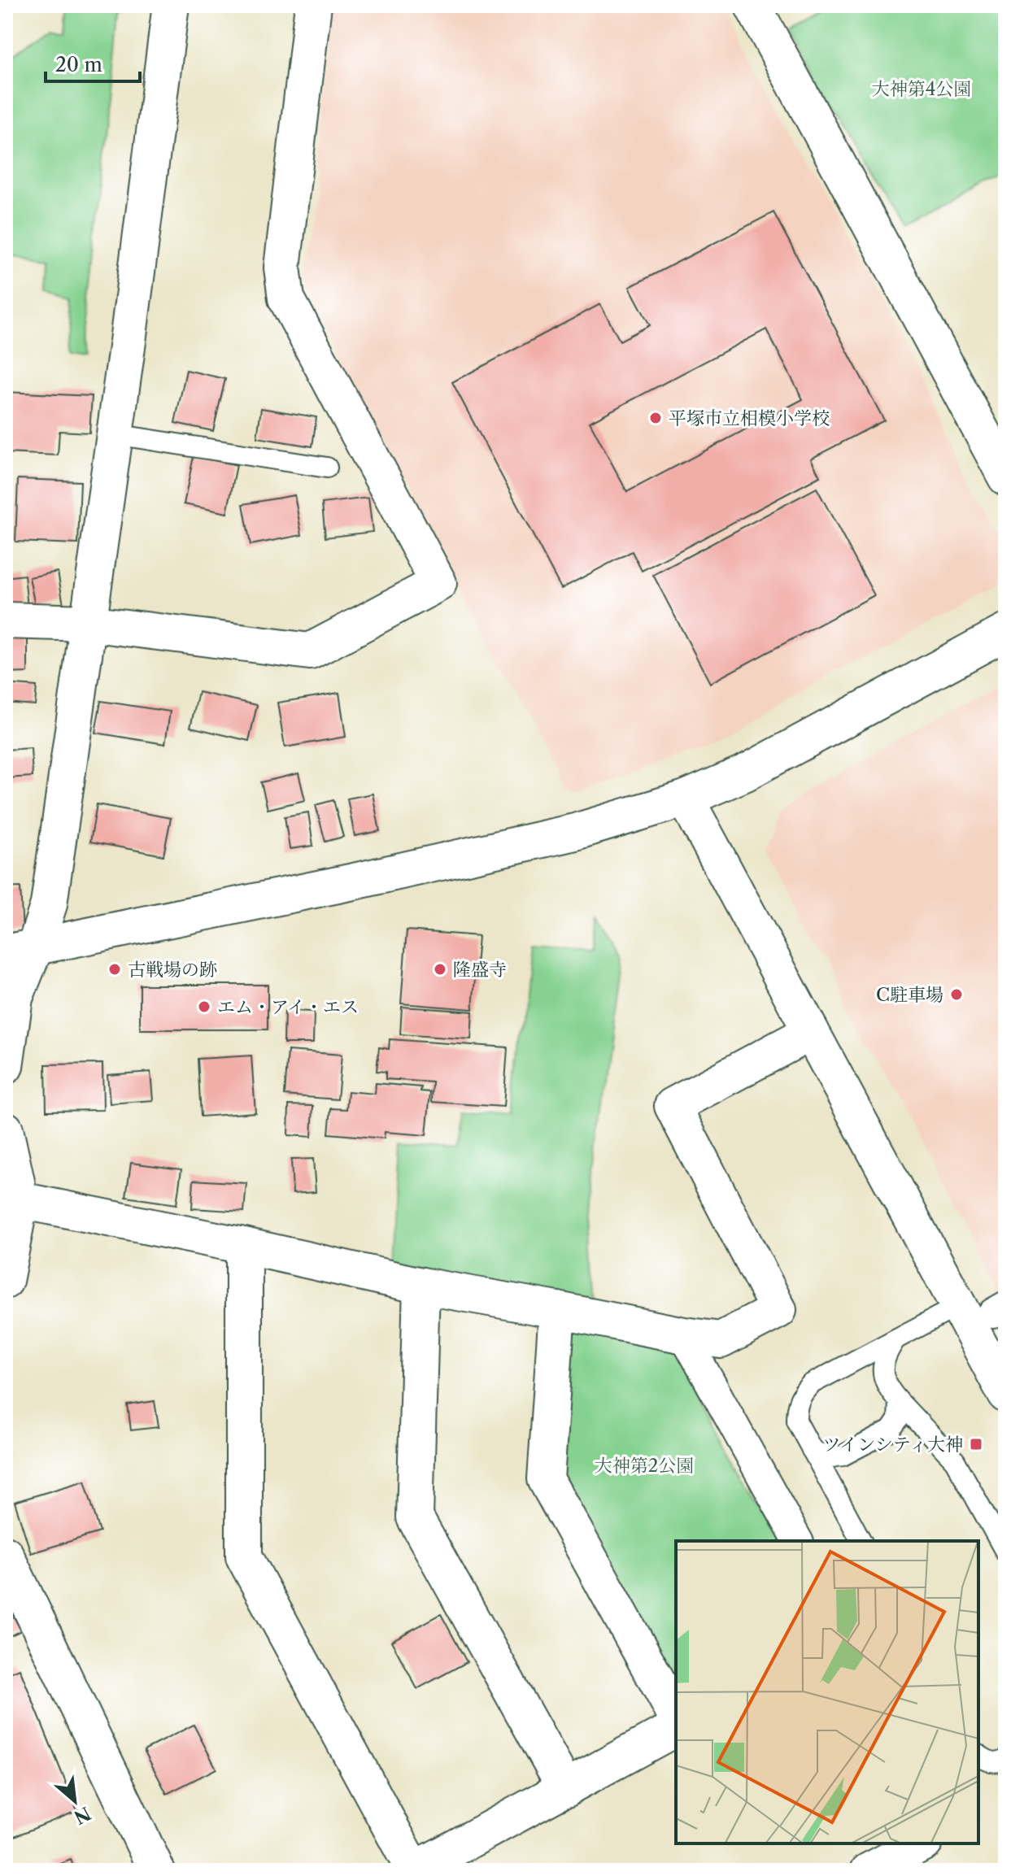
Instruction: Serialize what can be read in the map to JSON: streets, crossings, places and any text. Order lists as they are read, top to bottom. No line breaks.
{"parks":["大神第4公園","大神第2公園"],"places":{"other":["平塚市立相模小学校","古戦場の跡","隆盛寺","C駐車場","エム・アイ・エス"],"transit":["ツインシティ大神"]},"scale_bar":"20 m","north":"bottom right"}
